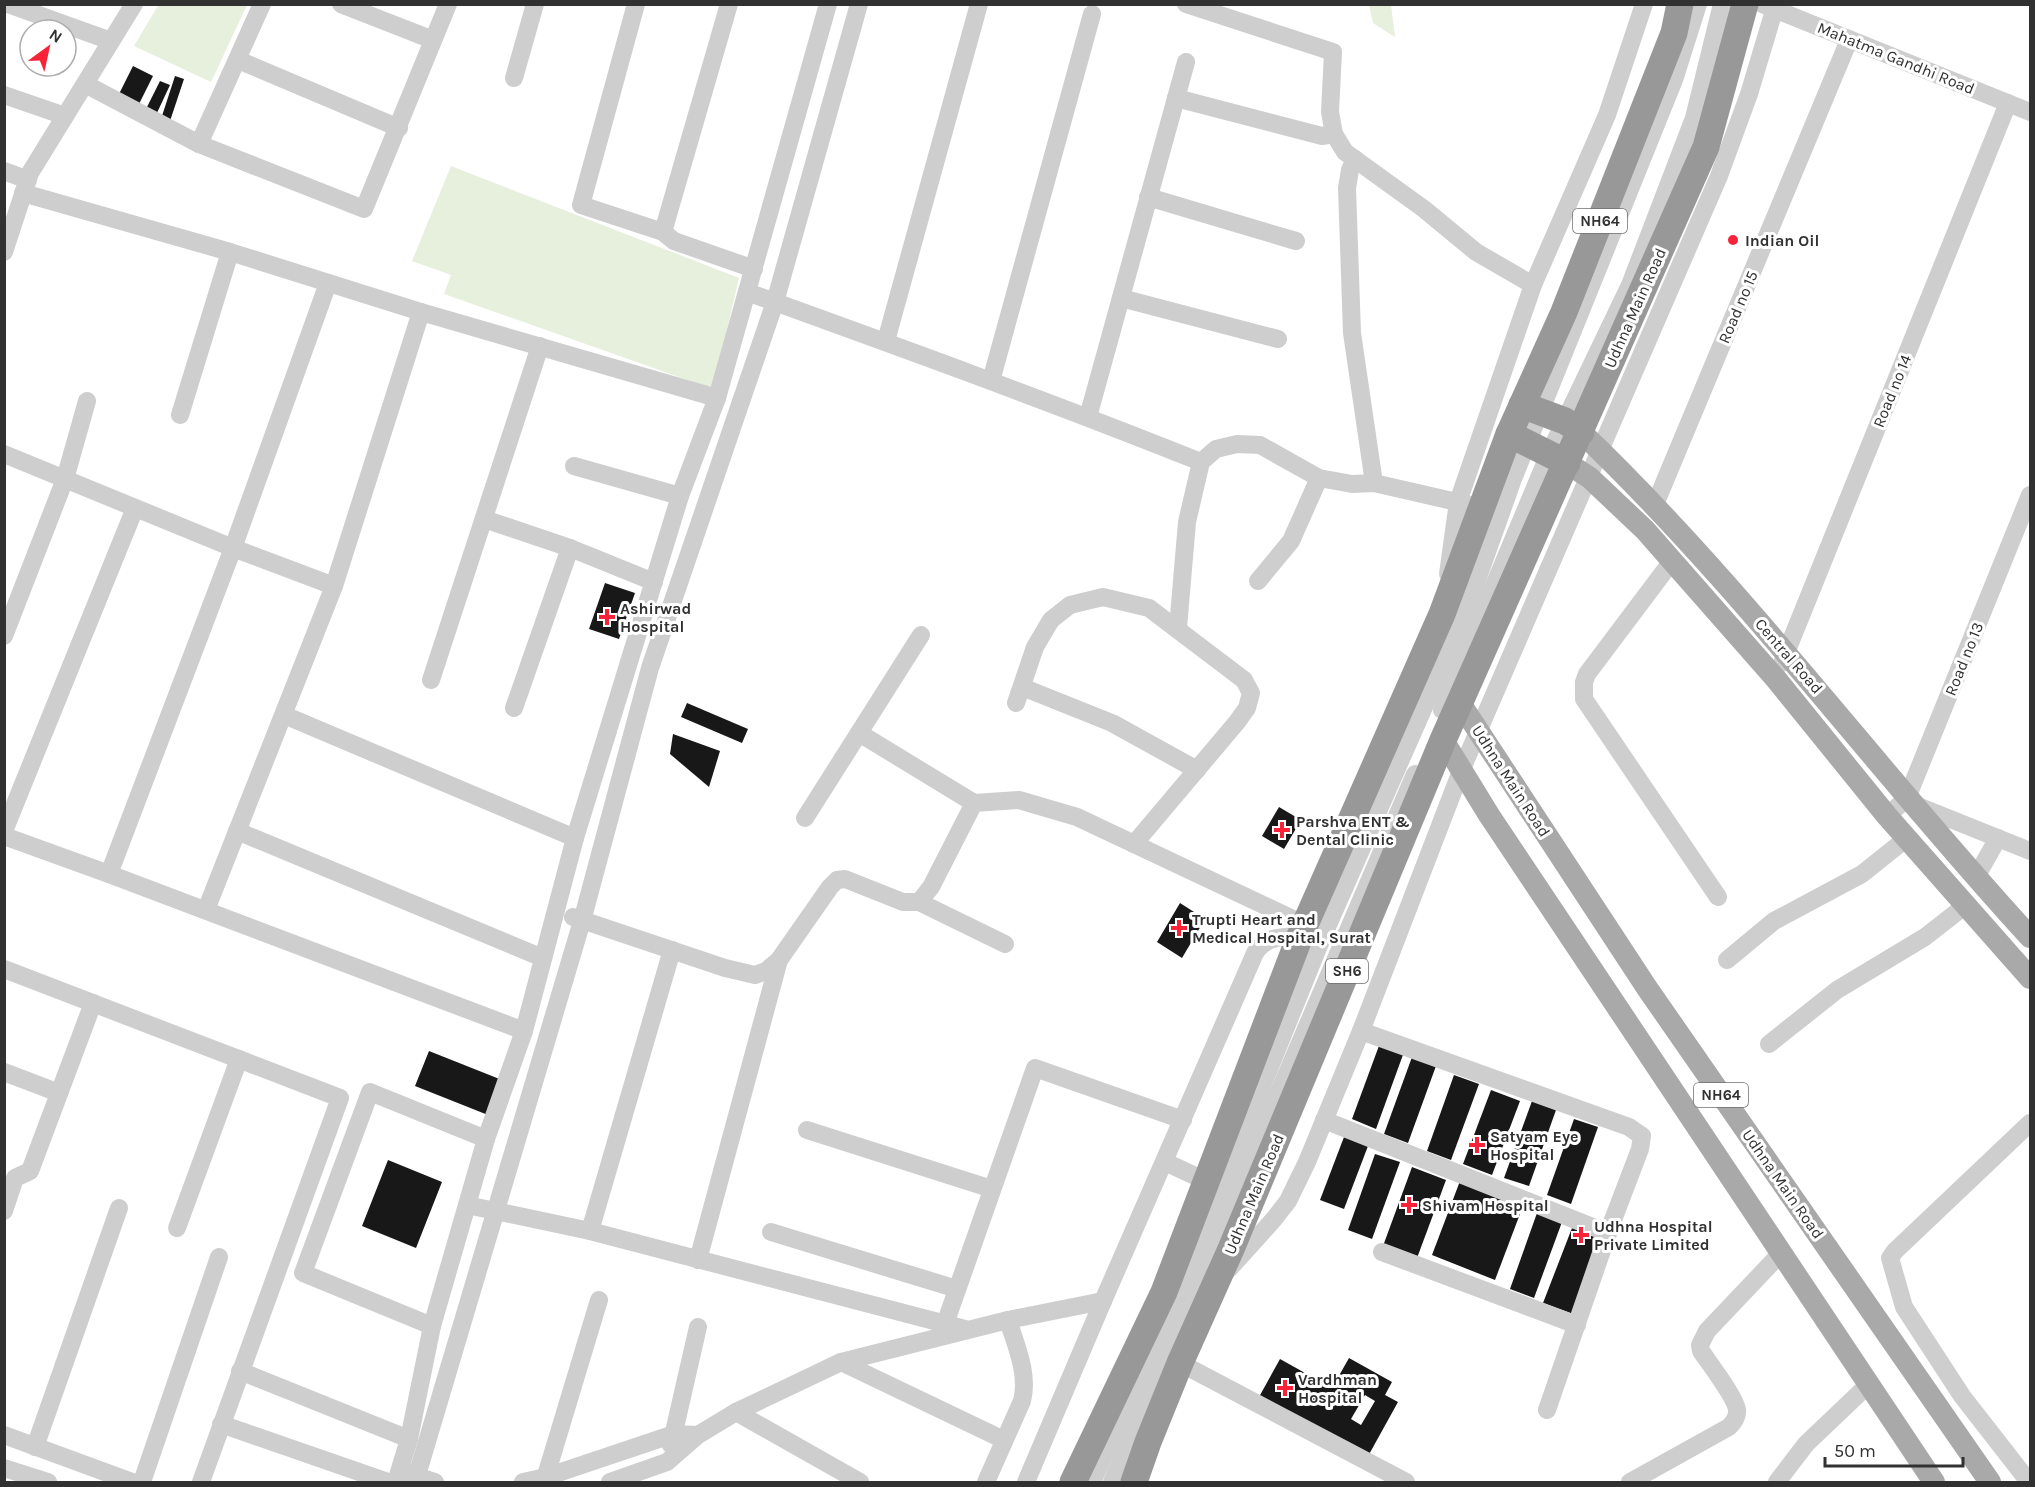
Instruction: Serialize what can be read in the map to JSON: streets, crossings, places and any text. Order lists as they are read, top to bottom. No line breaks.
{"streets":{"highway":["NH64","Udhna Main Road","Central Road","SH6"],"street":["Mahatma Gandhi Road","Road no 15","Road no 14","Road no 13"]},"crossings":[["Mahatma Gandhi Road","Road no 15"],["Mahatma Gandhi Road","Road no 14"],["NH64","Udhna Main Road"],["NH64","Central Road"],["Road no 15","Central Road"],["Udhna Main Road","Central Road"],["Road no 14","Central Road"],["Central Road","Road no 13"]],"places":{"other":["Indian Oil"],"health":["Ashirwad Hospital","Parshva ENT & Dental Clinic","Trupti Heart and Medical Hospital, Surat","Satyam Eye Hospital","Shivam Hospital","Udhna Hospital Private Limited","Vardhman Hospital"]},"scale_bar":"50 m","north":"top right"}
